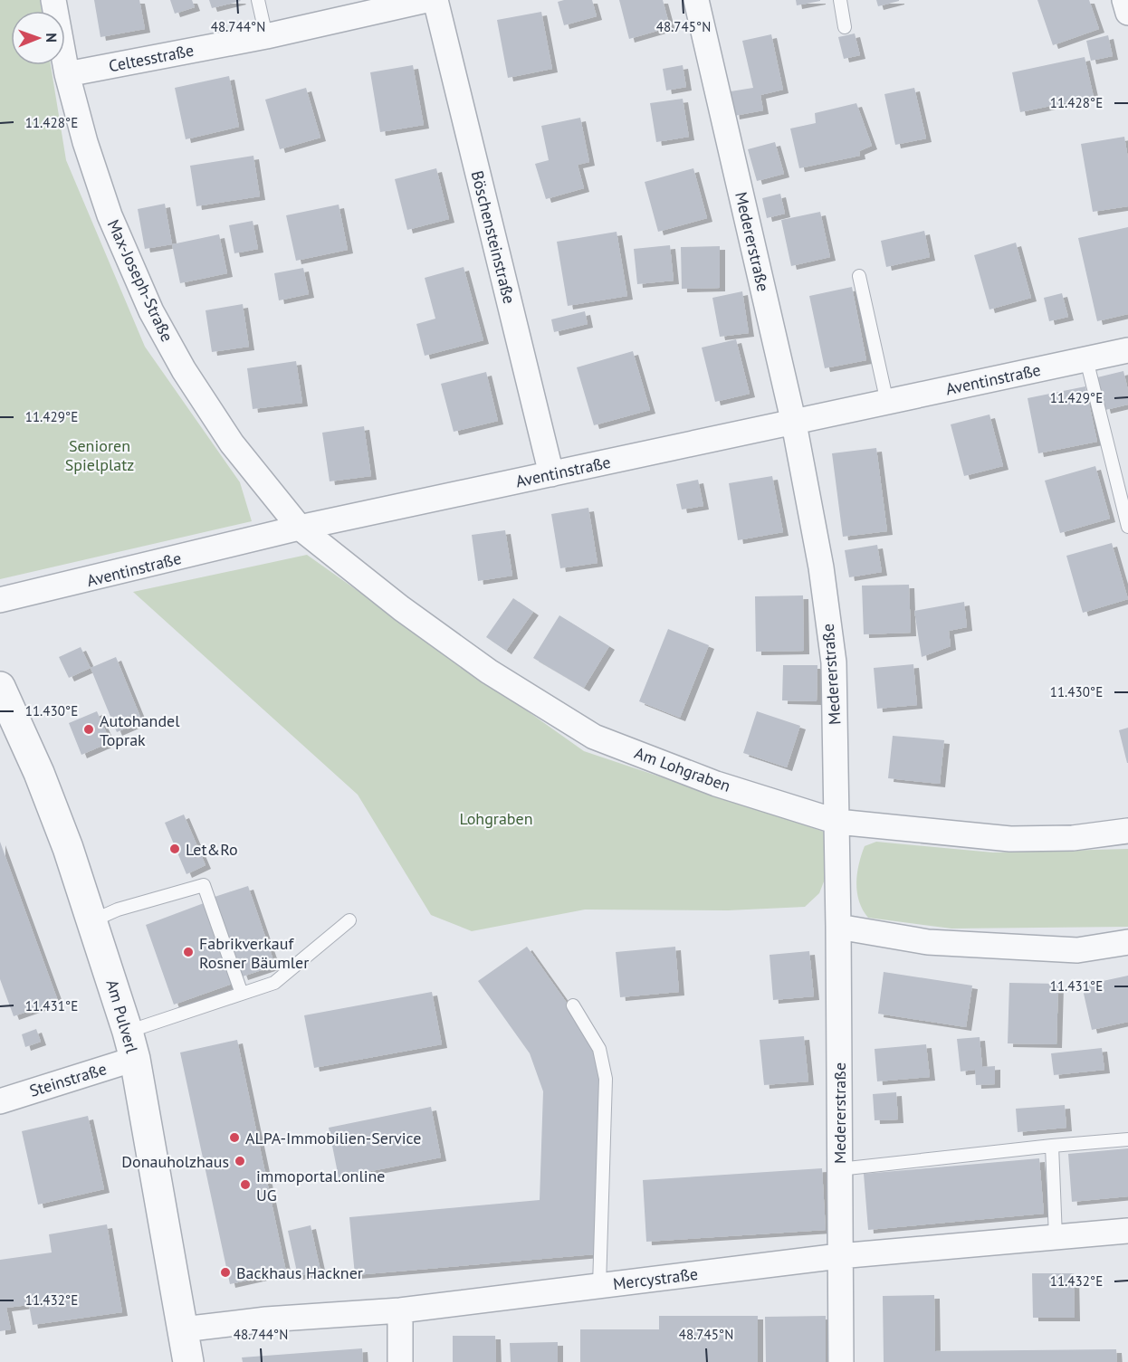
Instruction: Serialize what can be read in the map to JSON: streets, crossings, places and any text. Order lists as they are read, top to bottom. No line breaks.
{"streets":{"street":["Celtesstraße","Böschensteinstraße","Medererstraße","Max-Joseph-Straße","Aventinstraße","Am Lohgraben","Am Pulverl","Steinstraße","Mercystraße"]},"crossings":[["Celtesstraße","Max-Joseph-Straße"],["Böschensteinstraße","Aventinstraße"],["Medererstraße","Aventinstraße"],["Medererstraße","Am Lohgraben"],["Medererstraße","Mercystraße"],["Max-Joseph-Straße","Aventinstraße"],["Max-Joseph-Straße","Am Lohgraben"],["Aventinstraße","Am Lohgraben"],["Am Pulverl","Steinstraße"],["Am Pulverl","Mercystraße"]],"parks":["Senioren Spielplatz","Lohgraben"],"places":["Autohandel Toprak","Let&Ro","Fabrikverkauf Rosner Bäumler","ALPA-Immobilien-Service","Donauholzhaus","immoportal.online UG","Backhaus Hackner"],"north":"right","coordinates":["48.744°N","48.745°N","11.428°E","11.429°E","11.430°E","11.431°E","11.432°E"]}
